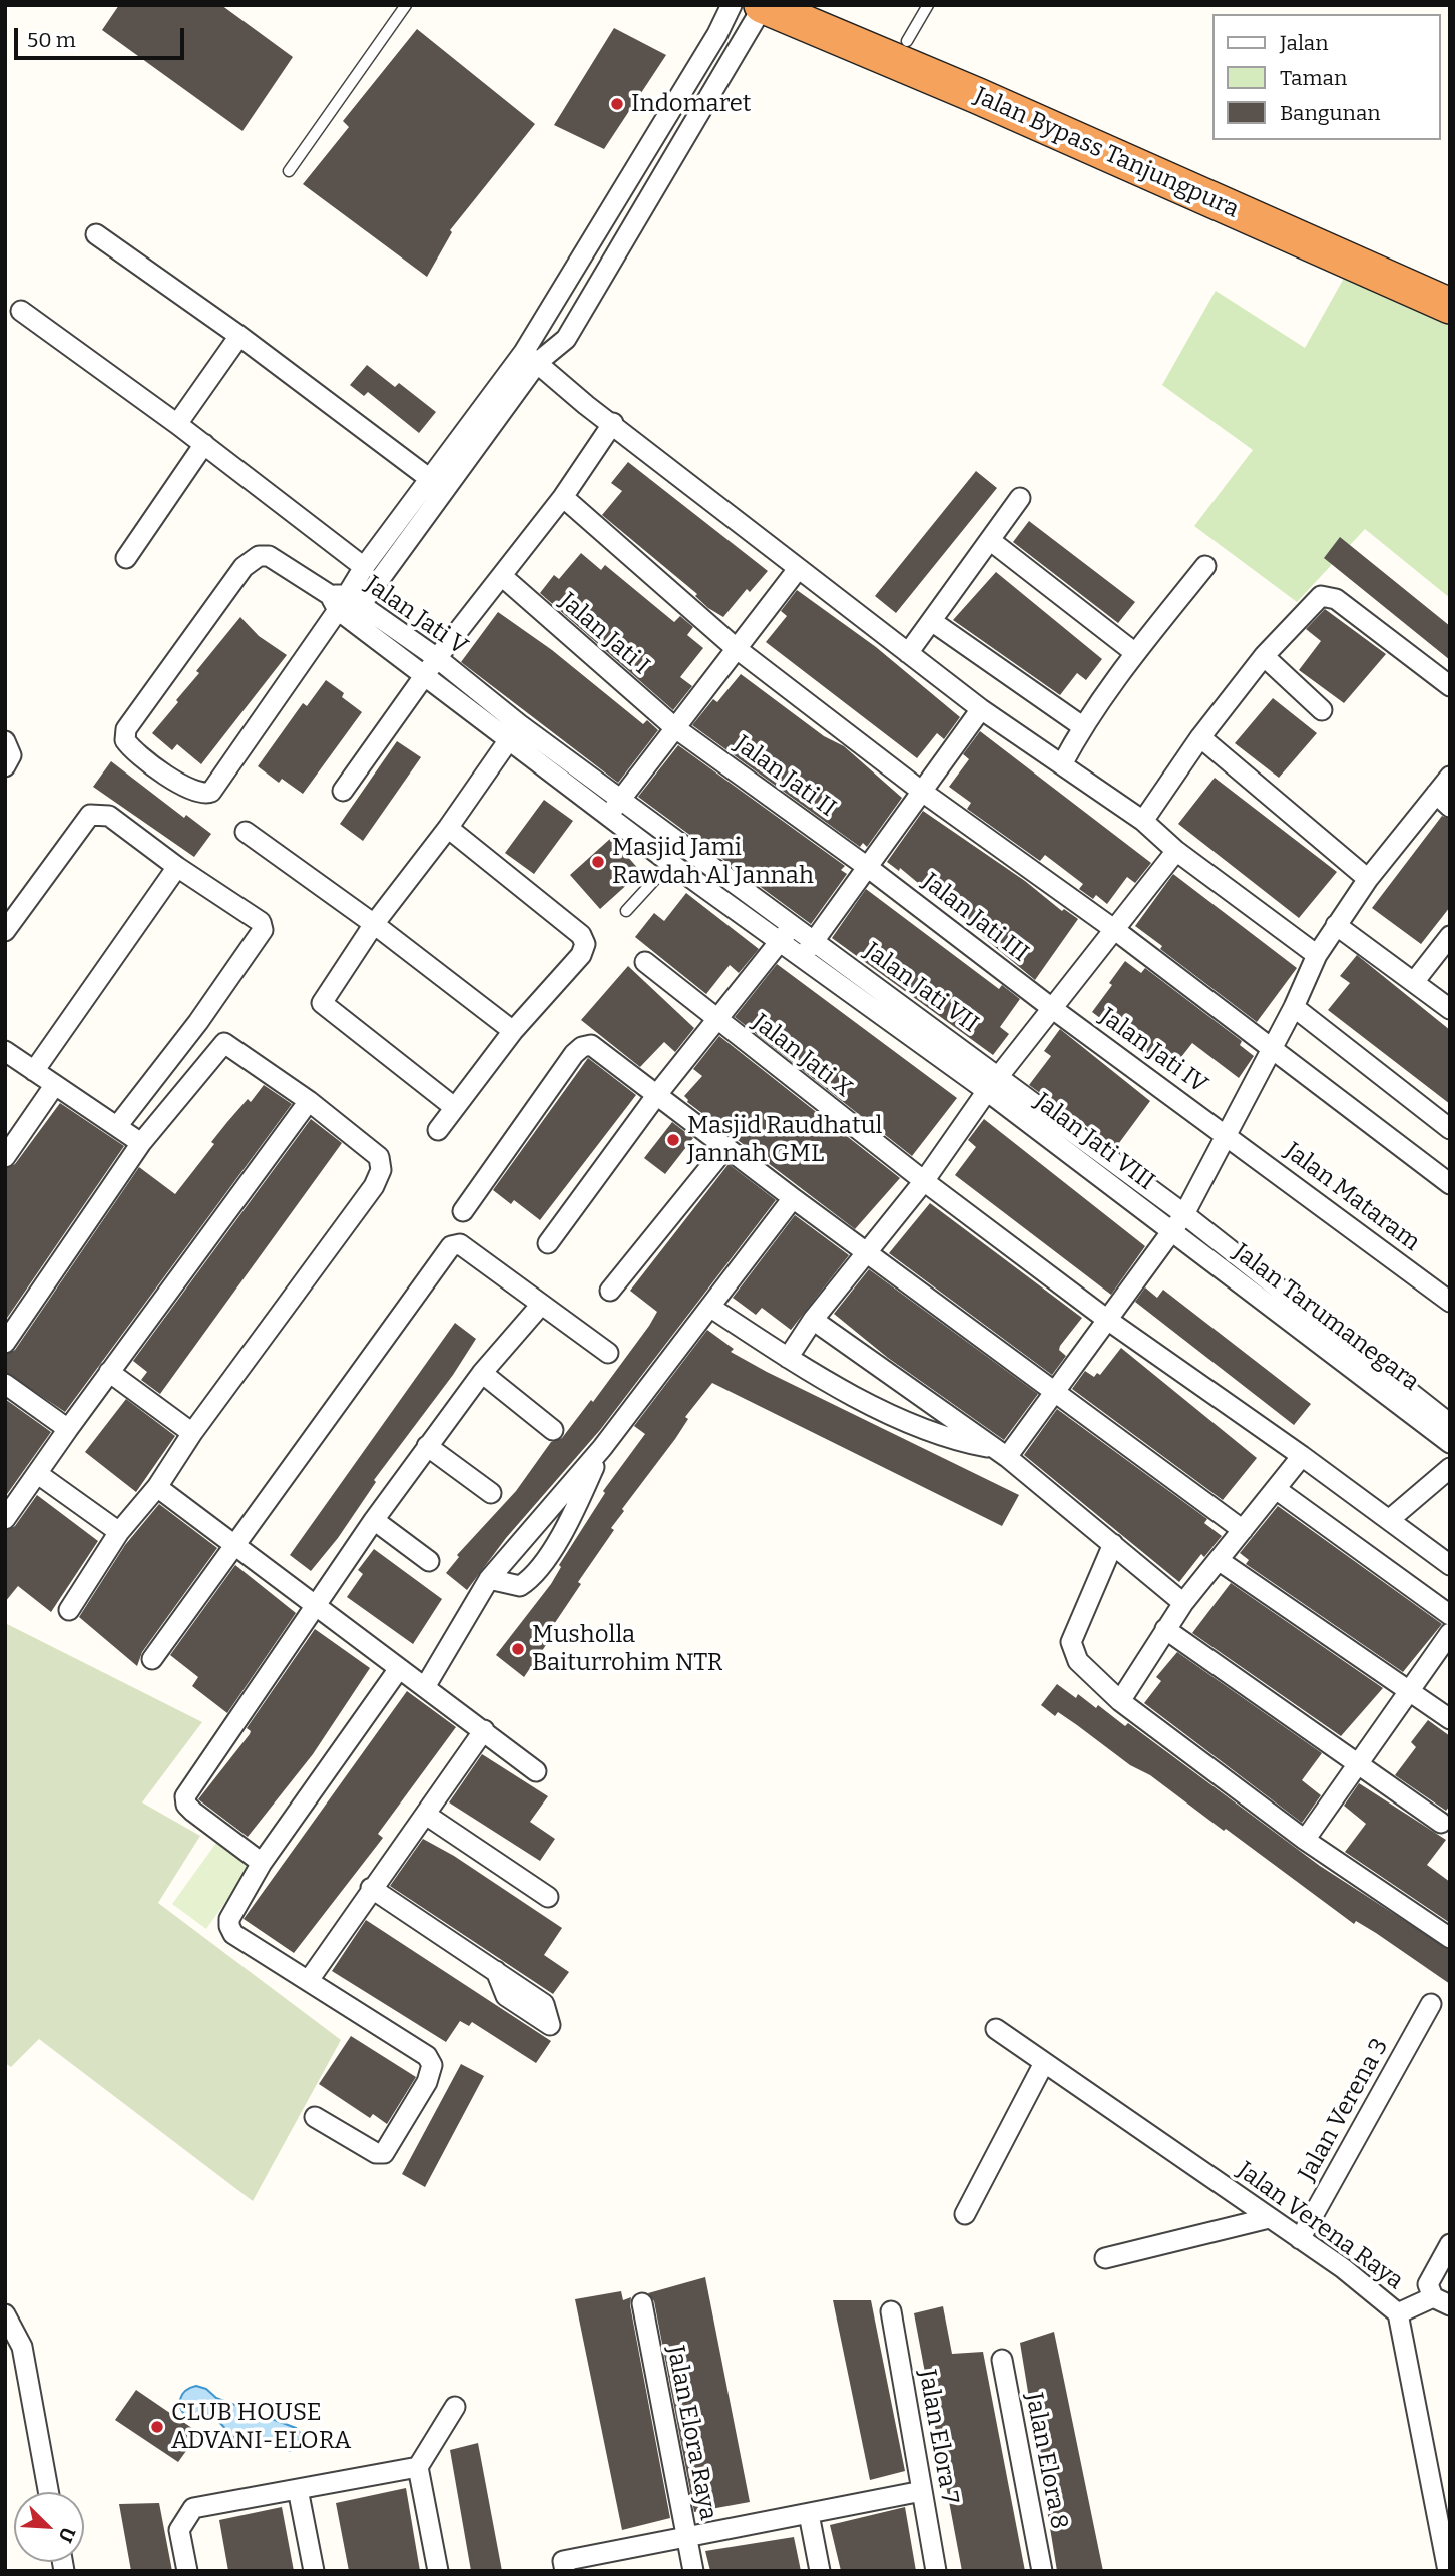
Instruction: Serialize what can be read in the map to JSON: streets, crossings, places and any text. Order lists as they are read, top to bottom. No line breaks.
{"streets":{"highway":["Jalan Bypass Tanjungpura"],"street":["Jalan Jati V","Jalan Jati I","Jalan Jati II","Jalan Jati III","Jalan Jati VII","Jalan Jati IV","Jalan Jati X","Jalan Jati VIII","Jalan Mataram","Jalan Tarumanegara","Jalan Verena 3","Jalan Verena Raya","Jalan Elora Raya","Jalan Elora 7","Jalan Elora 8"]},"crossings":[["Jalan Jati V","Jalan Jati VII"],["Jalan Jati I","Jalan Jati II"],["Jalan Jati II","Jalan Jati III"],["Jalan Jati III","Jalan Jati IV"],["Jalan Jati VII","Jalan Jati VIII"],["Jalan Jati IV","Jalan Mataram"],["Jalan Jati VIII","Jalan Tarumanegara"],["Jalan Verena 3","Jalan Verena Raya"]],"places":["Indomaret","Masjid Jami Rawdah Al Jannah","Masjid Raudhatul Jannah GML","Musholla Baiturrohim NTR","CLUB HOUSE ADVANI-ELORA"],"legend":["Jalan","Taman","Bangunan"],"scale_bar":"50 m","north":"bottom right"}
